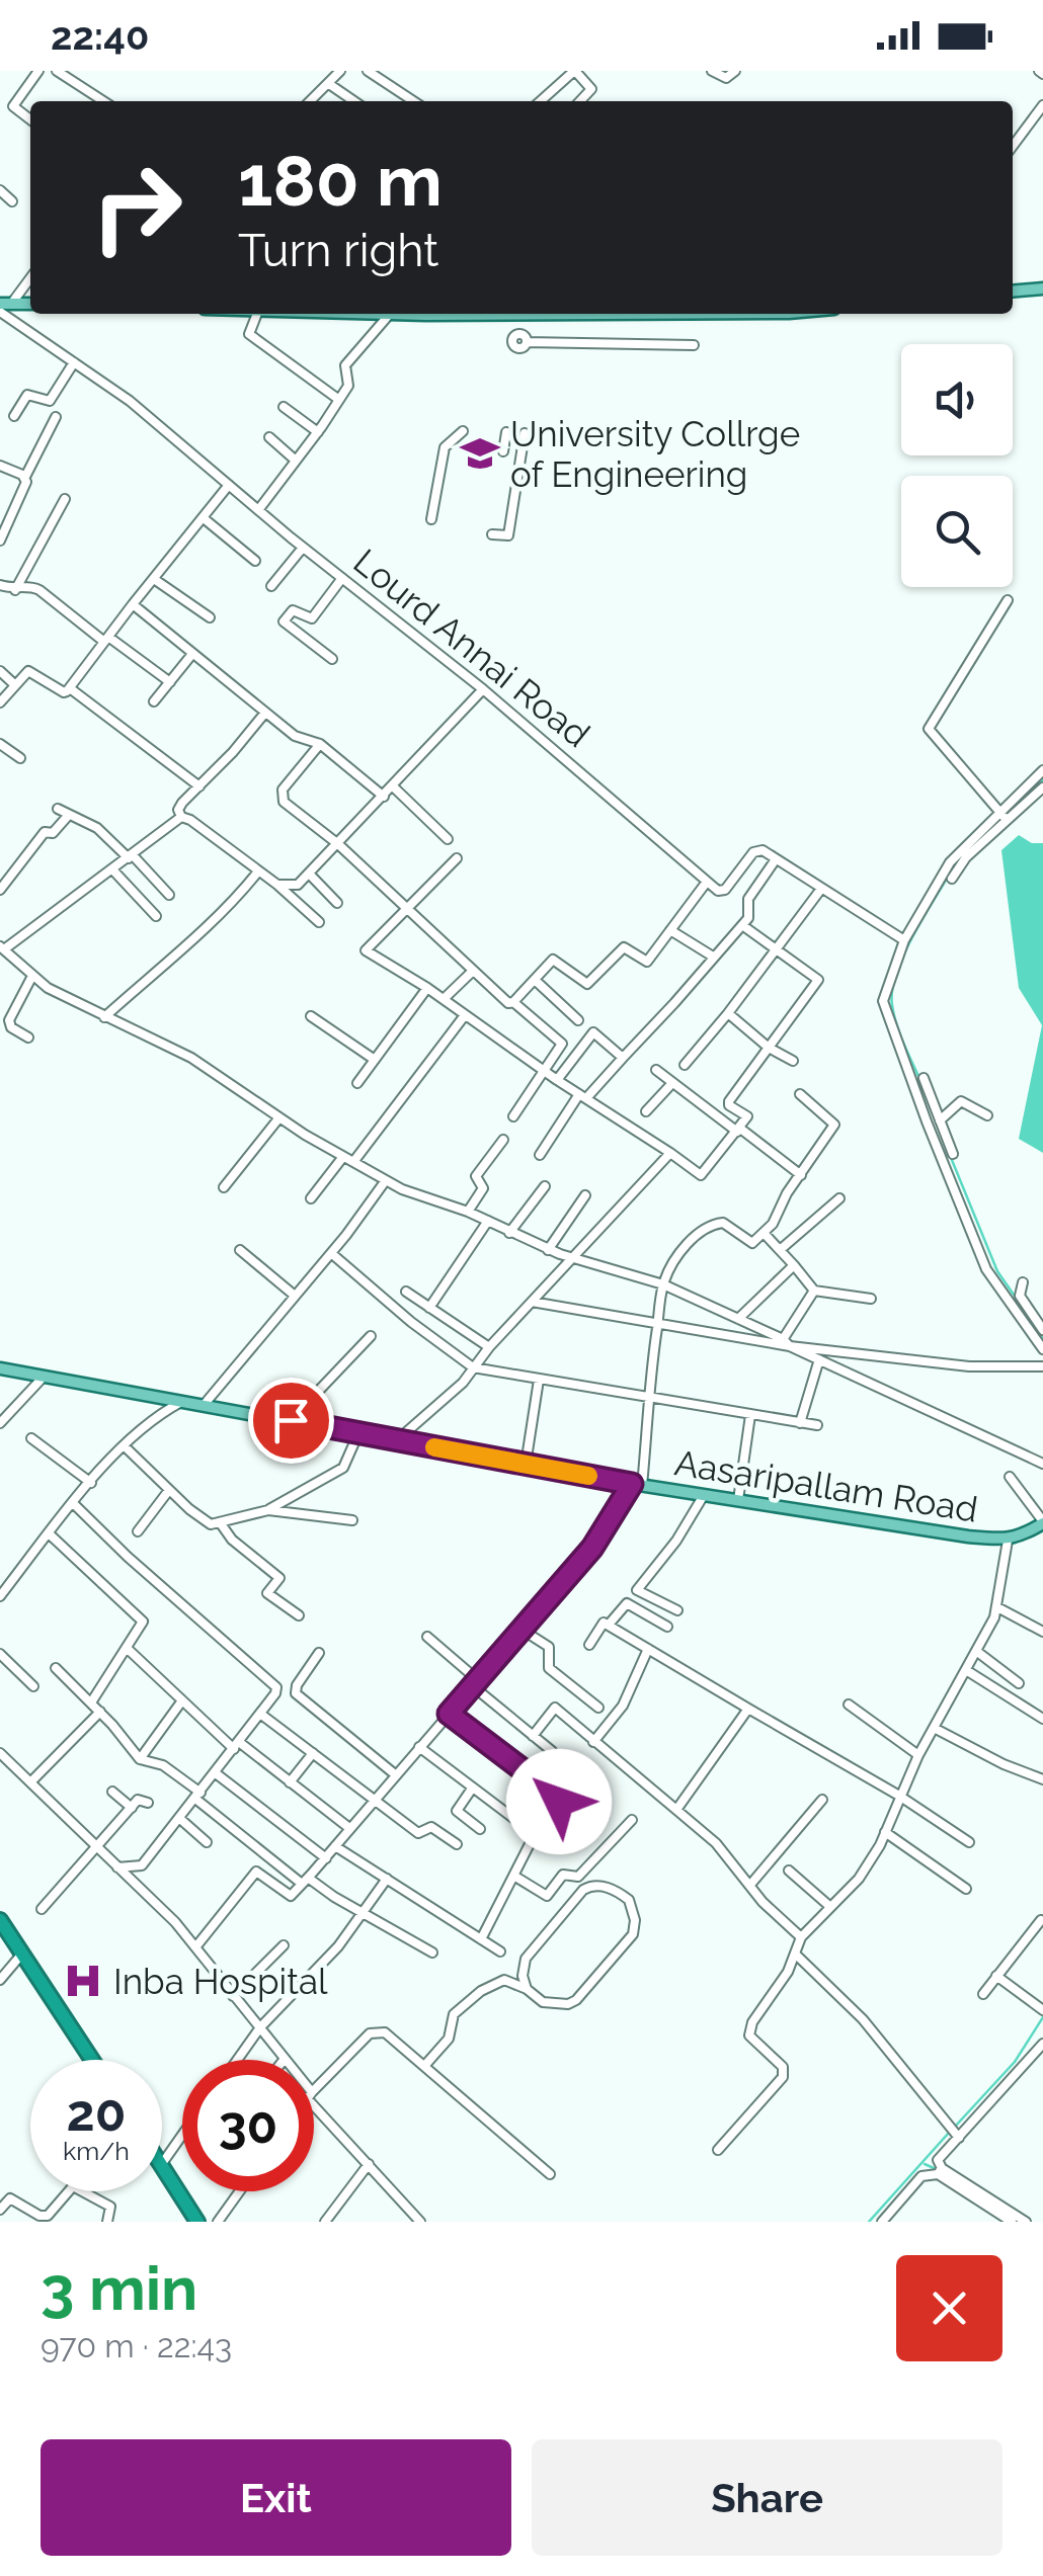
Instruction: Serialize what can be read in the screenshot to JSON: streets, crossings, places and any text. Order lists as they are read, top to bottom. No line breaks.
{"streets":{"main road":["Aasaripallam Road"],"street":["Lourd Annai Road"]},"places":{"school or university":["University Collrge of Engineering"],"hospital":["Inba Hospital"]},"page":{"status":"22:40","turn":["180 m","Turn right"],"speed":"20 km/h","limit":"30","heading":["3 min","970 m · 22:43"],"buttons":["Exit","Share"]}}
